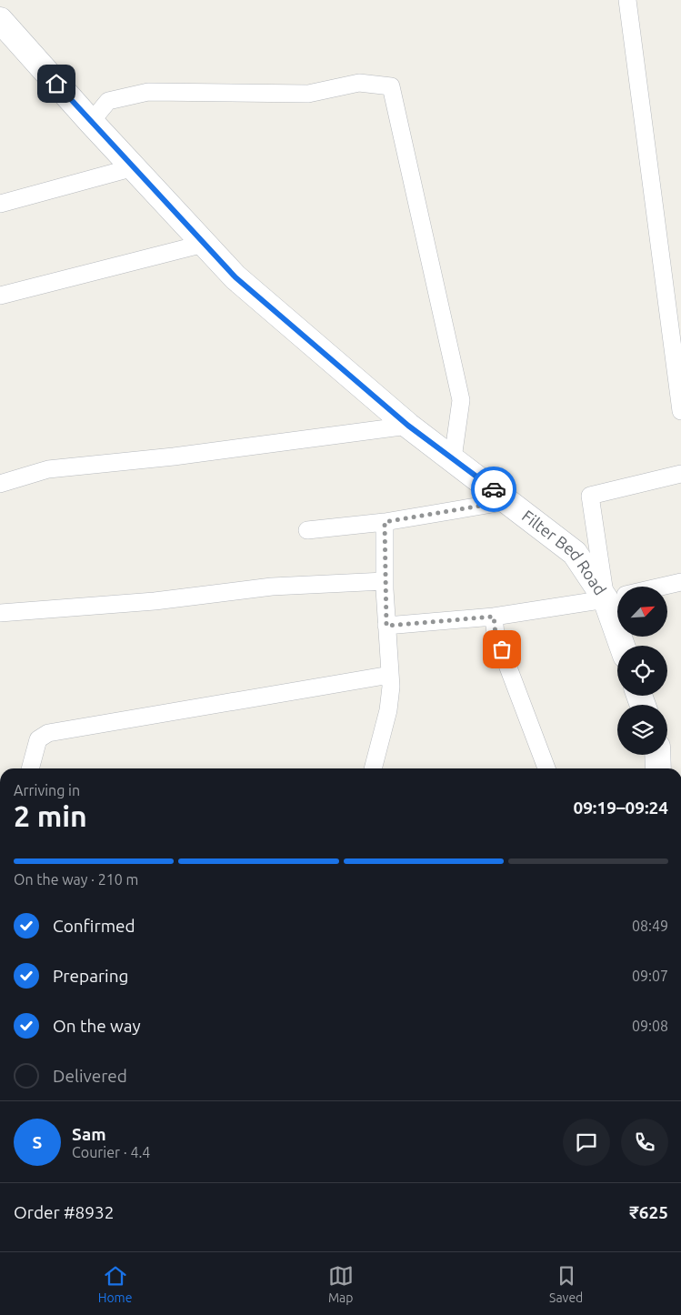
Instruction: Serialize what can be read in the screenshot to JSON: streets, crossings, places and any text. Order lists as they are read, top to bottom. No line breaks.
{"streets":{"street":["Filter Bed Road"]},"north":"top right","page":{"heading":["2 min","Arriving in","09:19–09:24"],"panel":["Sam","Courier · 4.4","Order #8932","₹625"],"bar":"On the way · 210 m","list":[["Confirmed","08:49"],["Preparing","09:07"],["On the way","09:08"],"Delivered"],"round":"S","tabs":["Home","Map","Saved"]}}
